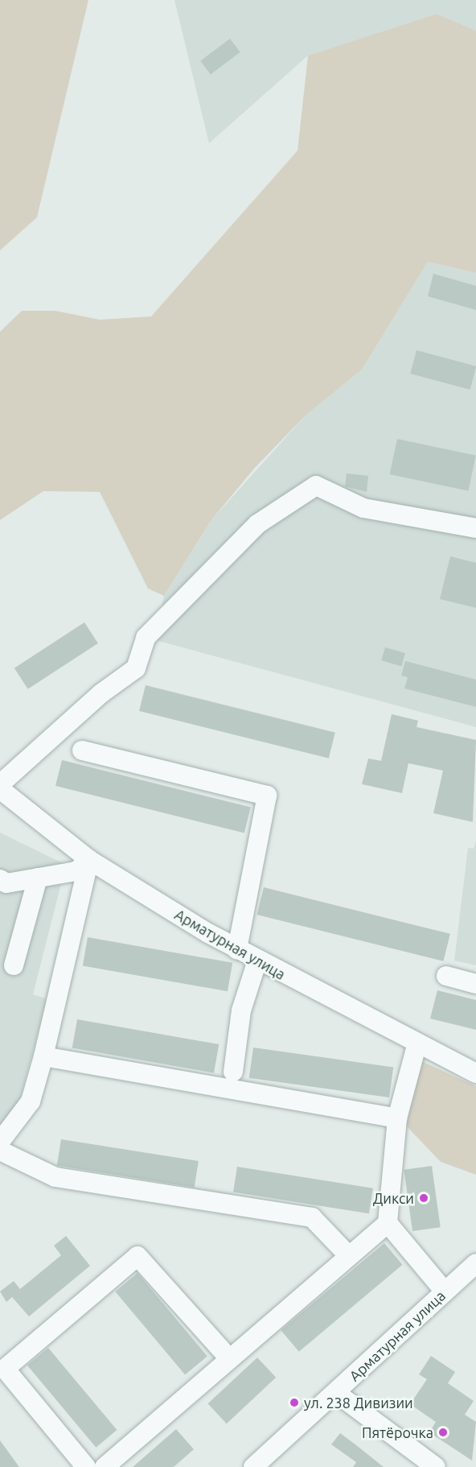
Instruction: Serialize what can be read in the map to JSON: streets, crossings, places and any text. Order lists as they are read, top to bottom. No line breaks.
{"streets":{"street":["Арматурная улица"]},"places":["Дикси","ул. 238 Дивизии","Пятёрочка"]}
